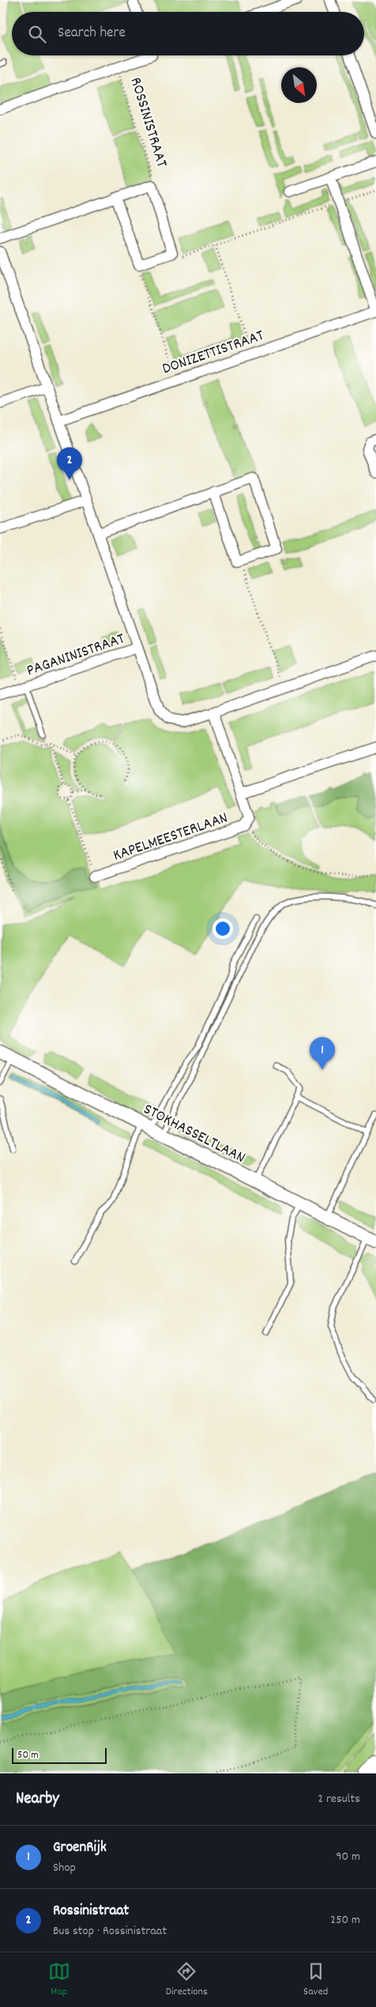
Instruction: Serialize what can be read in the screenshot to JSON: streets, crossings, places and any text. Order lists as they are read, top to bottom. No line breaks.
{"streets":{"street":["ROSSINISTRAAT","DONIZETTISTRAAT","PAGANINISTRAAT","KAPELMEESTERLAAN","STOKHASSELTLAAN"]},"scale_bar":"50 m","north":"bottom right","page":{"search":"Search here","pins":["2","1"],"scale":"50 m","heading":["Nearby","2 results"],"list":[{"mark":"1","name":"GroenRijk","note":"Shop","value":"90 m"},{"mark":"2","name":"Rossinistraat","note":"Bus stop · Rossinistraat","value":"250 m"}],"nav":["Map","Directions","Saved"]}}
